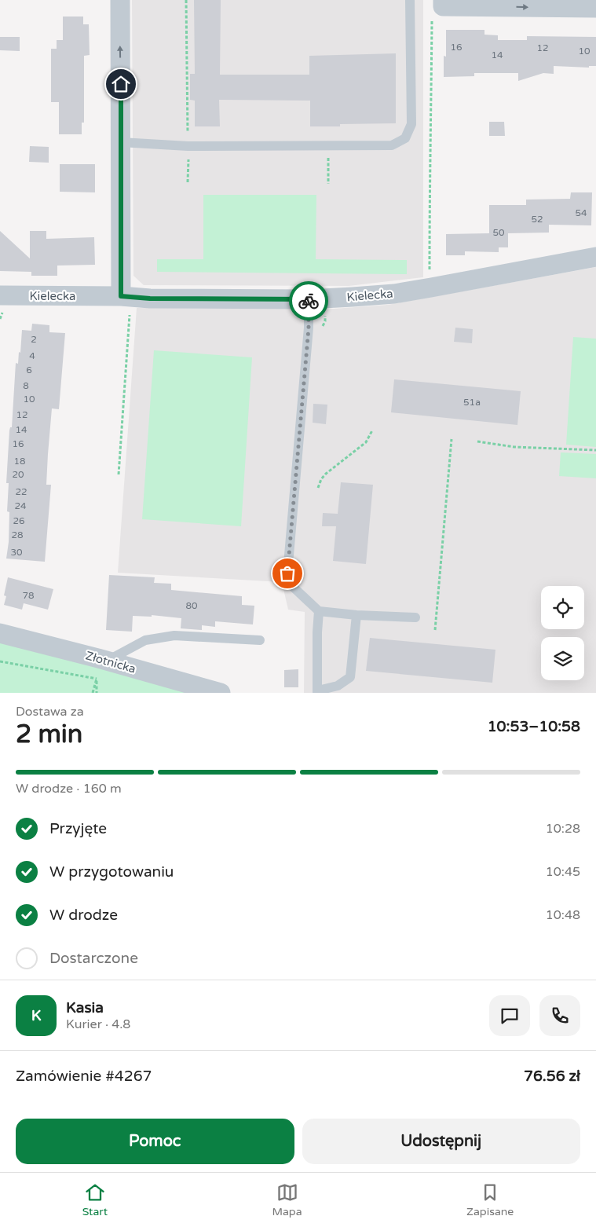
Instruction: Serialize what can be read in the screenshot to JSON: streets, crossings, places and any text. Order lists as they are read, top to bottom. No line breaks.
{"streets":{"street":["Kielecka","Złotnicka"]},"house_numbers":["16","12","10","14","54","52","50","2","4","6","8","10","51a","12","14","16","18","20","22","24","26","28","30","78","80"],"page":{"heading":["2 min","Dostawa za","10:53–10:58"],"panel":["Kasia","Kurier · 4.8","Zamówienie #4267","76.56 zł"],"bar":"W drodze · 160 m","list":[["Przyjęte","10:28"],["W przygotowaniu","10:45"],["W drodze","10:48"],"Dostarczone"],"round":"K","buttons":["Pomoc","Udostępnij"],"tabs":["Start","Mapa","Zapisane"]}}
